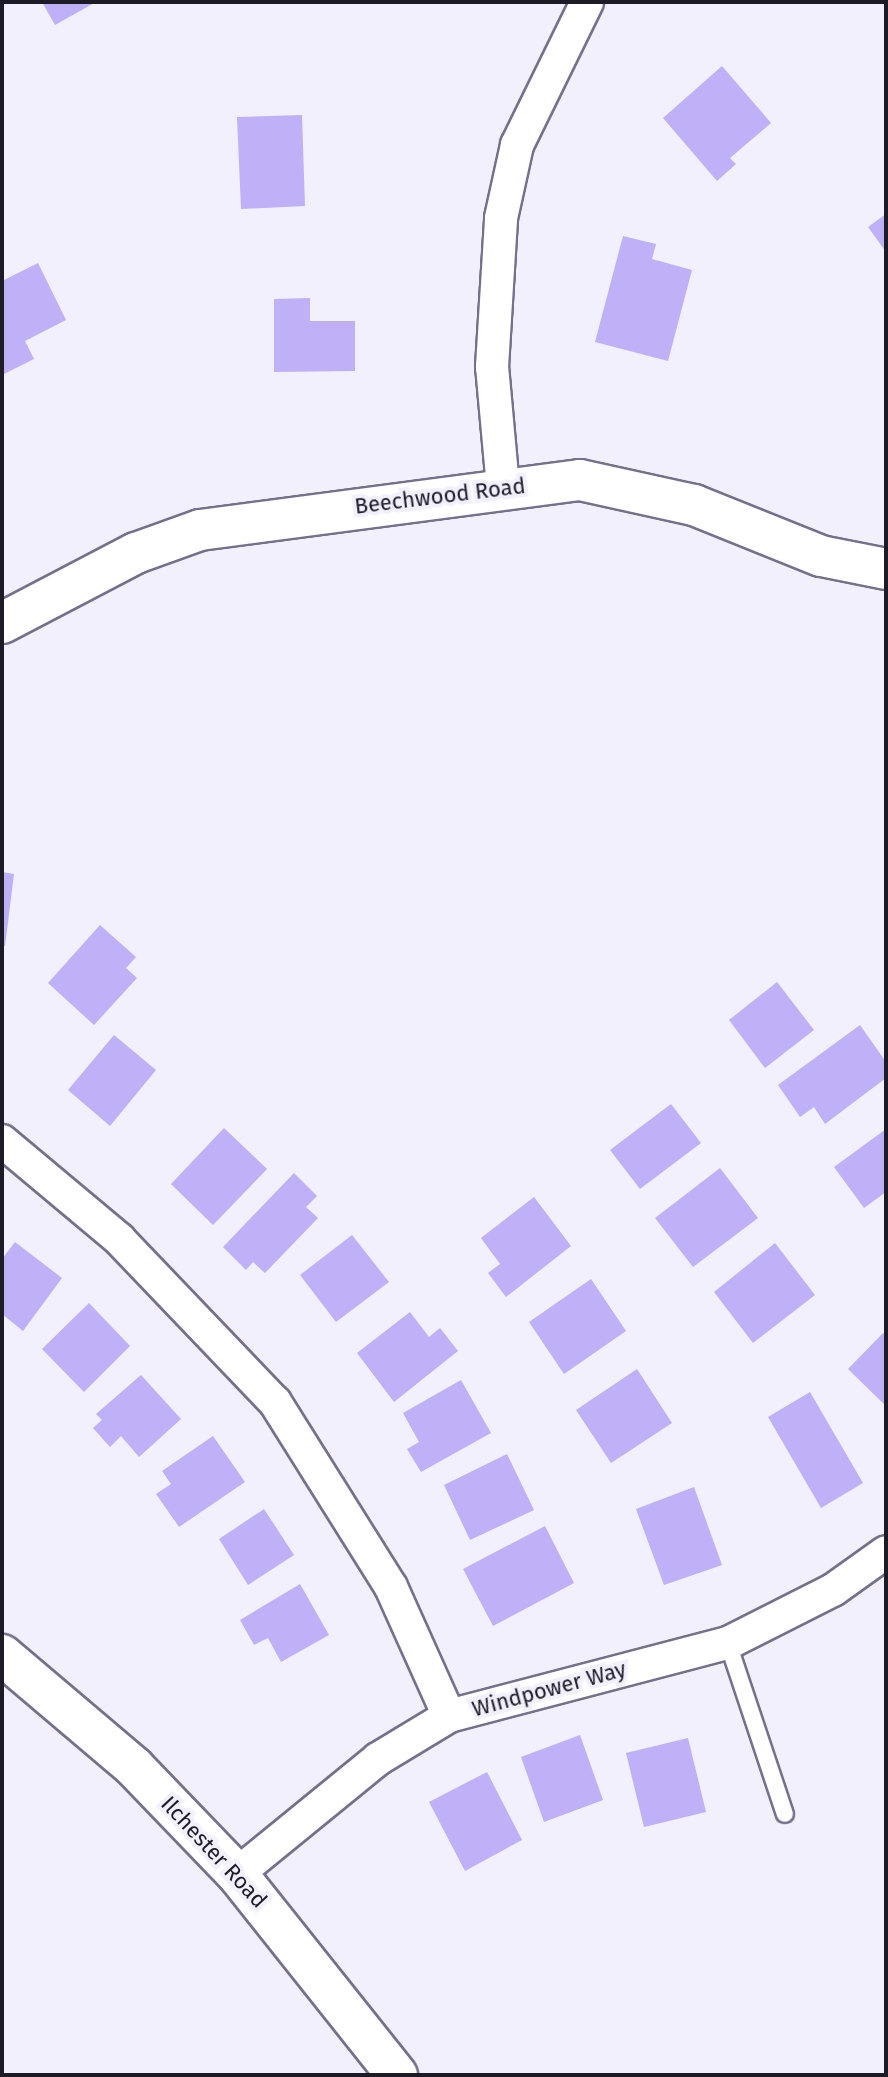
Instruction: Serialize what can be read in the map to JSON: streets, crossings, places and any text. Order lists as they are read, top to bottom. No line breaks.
{"streets":{"street":["Beechwood Road","Windpower Way","Ilchester Road"]},"crossings":[["Windpower Way","Ilchester Road"]]}
